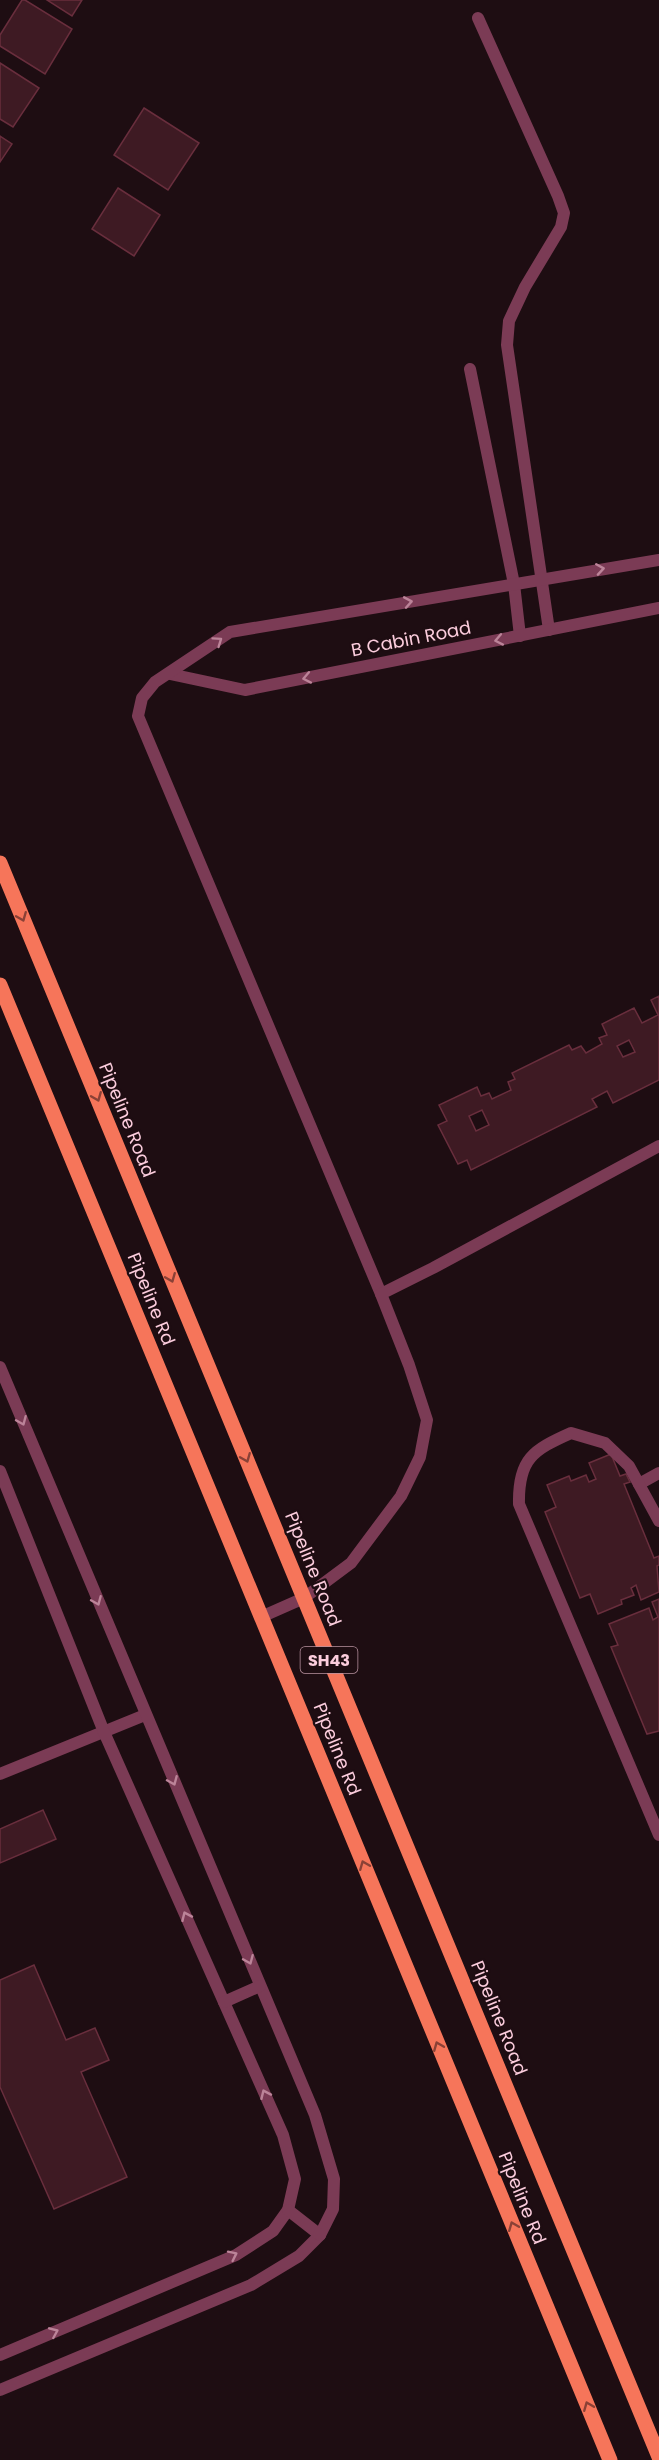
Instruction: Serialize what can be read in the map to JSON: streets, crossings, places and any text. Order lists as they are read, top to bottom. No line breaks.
{"streets":{"main road":["Pipeline Road","Pipeline Rd","SH43"],"street":["B Cabin Road"]},"one_way":["Pipeline Road","Pipeline Rd"]}
